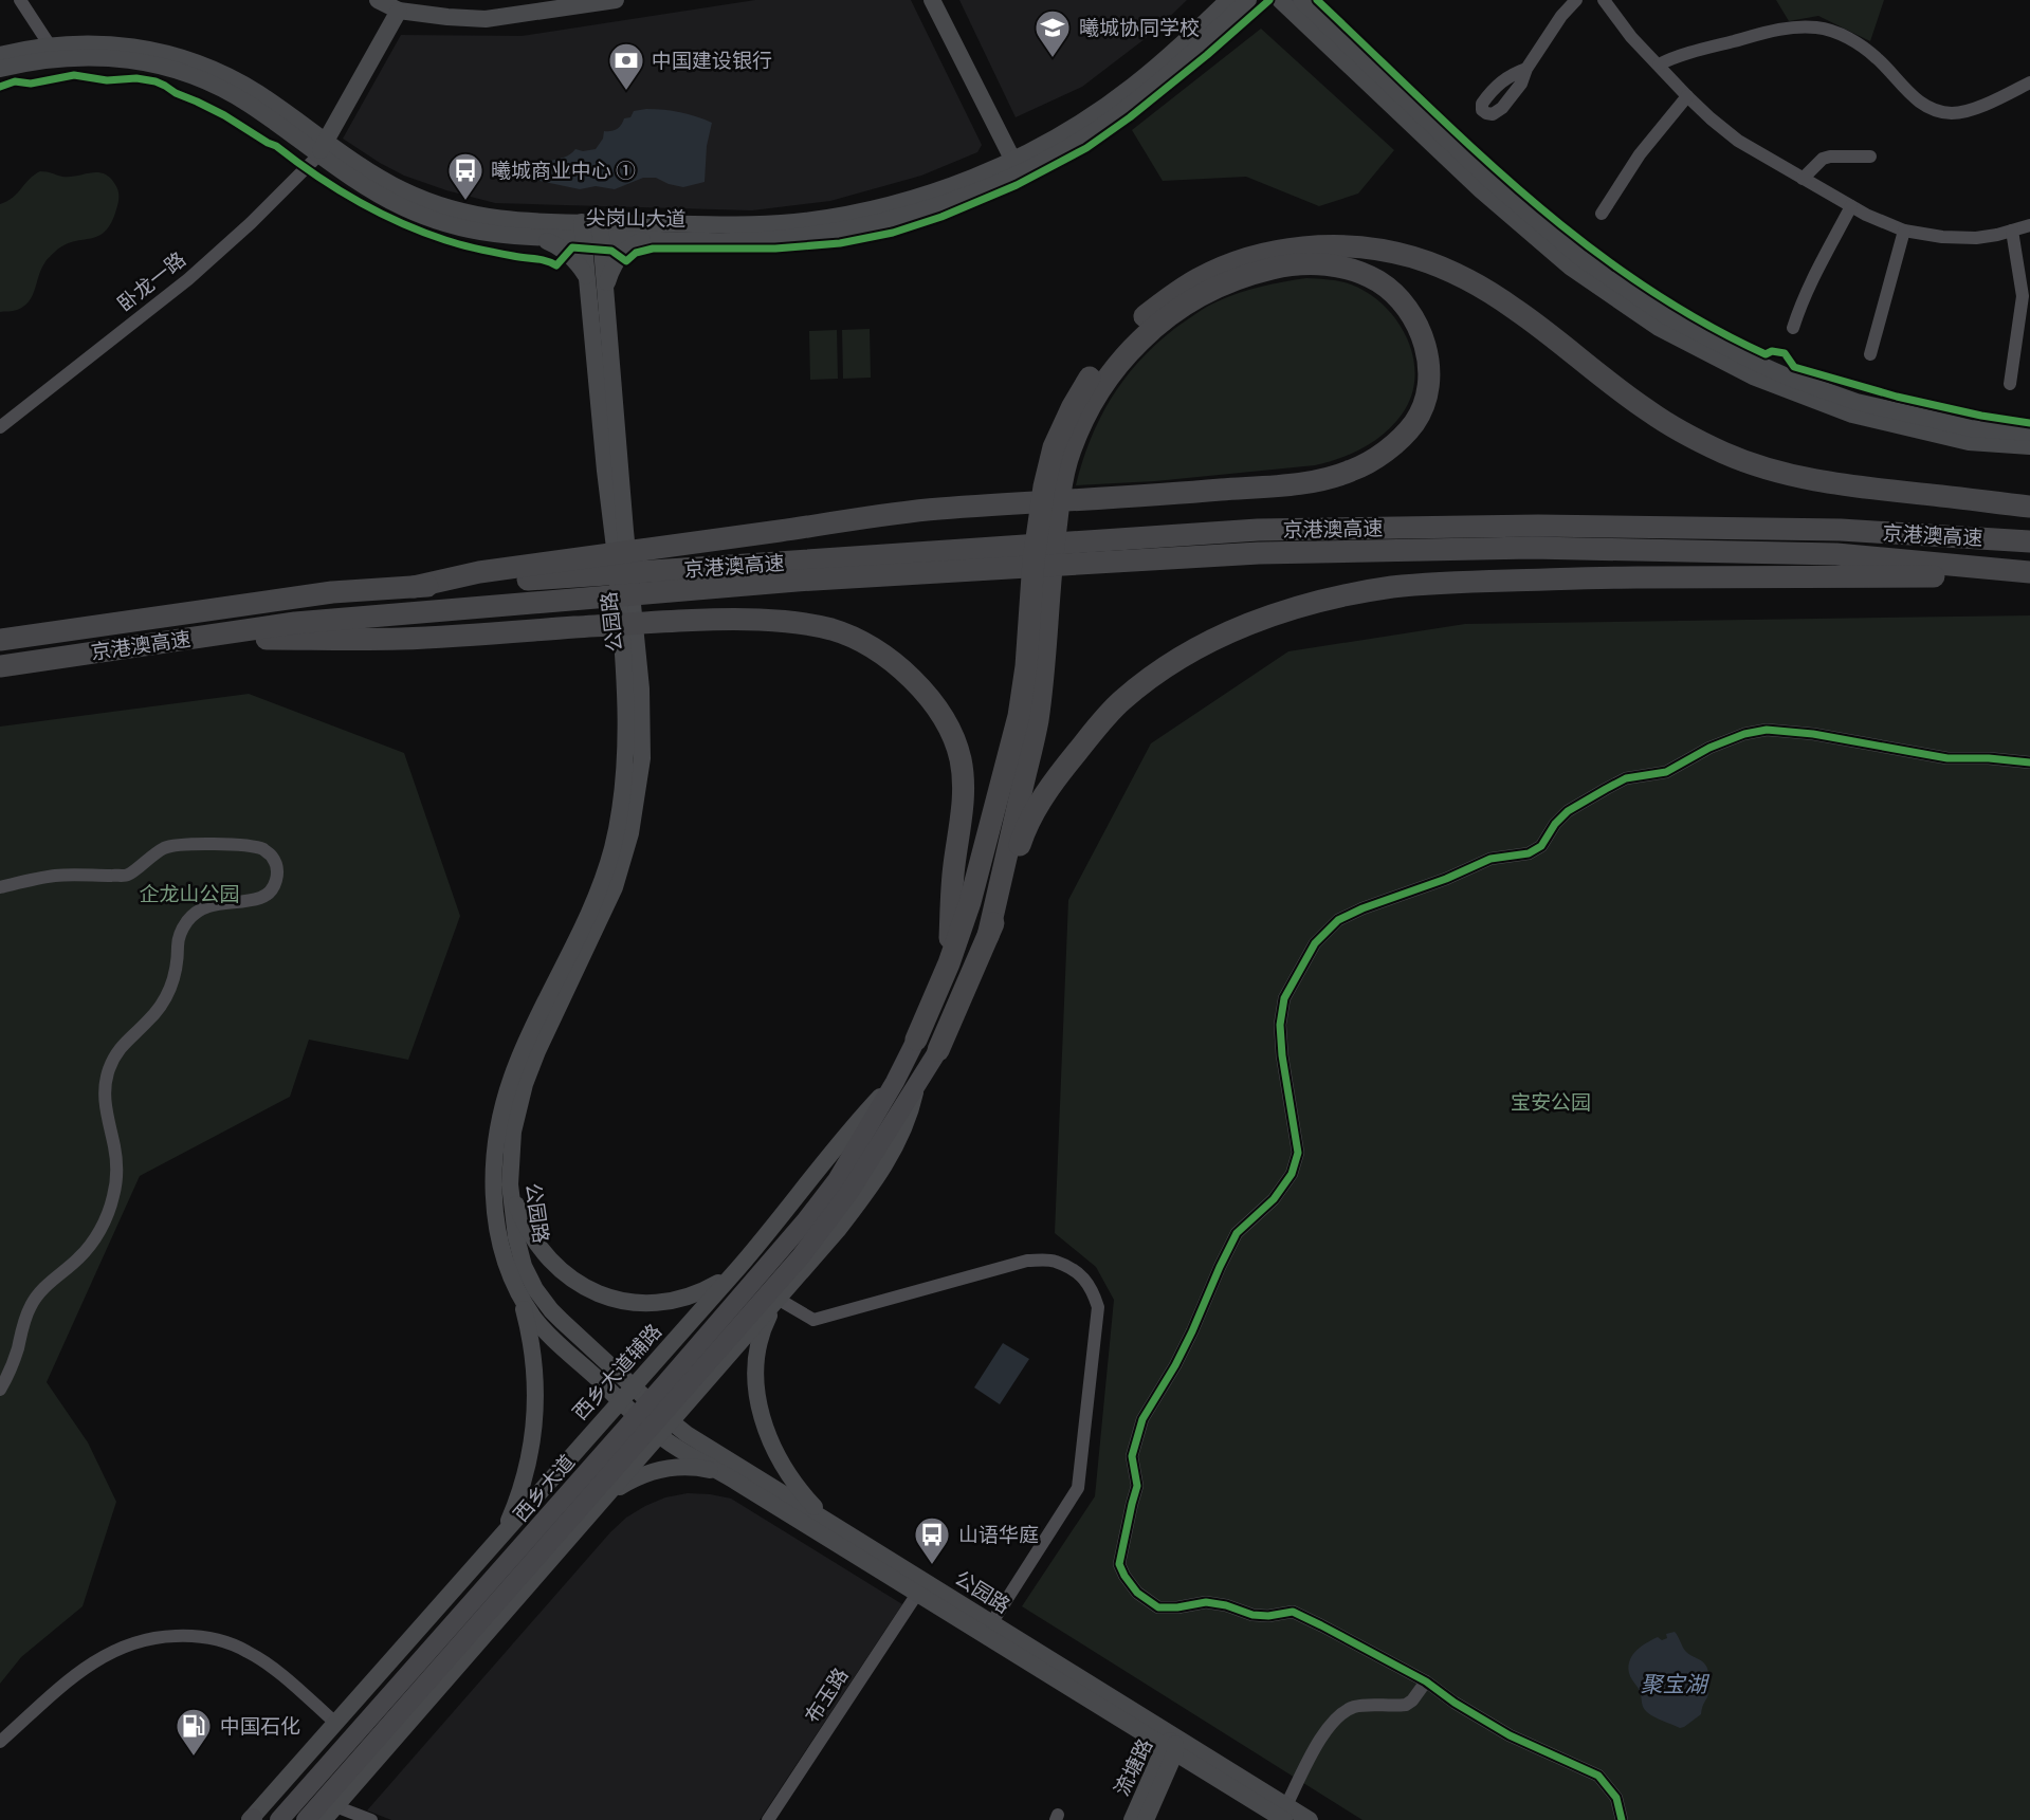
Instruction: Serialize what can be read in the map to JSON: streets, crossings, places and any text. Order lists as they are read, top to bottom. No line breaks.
{"streets":{"highway":["京港澳高速"],"main road":["尖岗山大道","公园路","西乡大道辅路","西乡大道","流塘路"],"street":["卧龙一路","布玉路"]},"crossings":[["尖岗山大道","卧龙一路"],["尖岗山大道","公园路"],["公园路","西乡大道辅路"],["公园路","布玉路"],["公园路","流塘路"]],"water":["聚宝湖"],"parks":["企龙山公园","宝安公园"],"places":{"school or university":["曦城协同学校"],"bank":["中国建设银行"],"bus stop":["曦城商业中心 ①","山语华庭"],"fuel station":["中国石化"]}}
